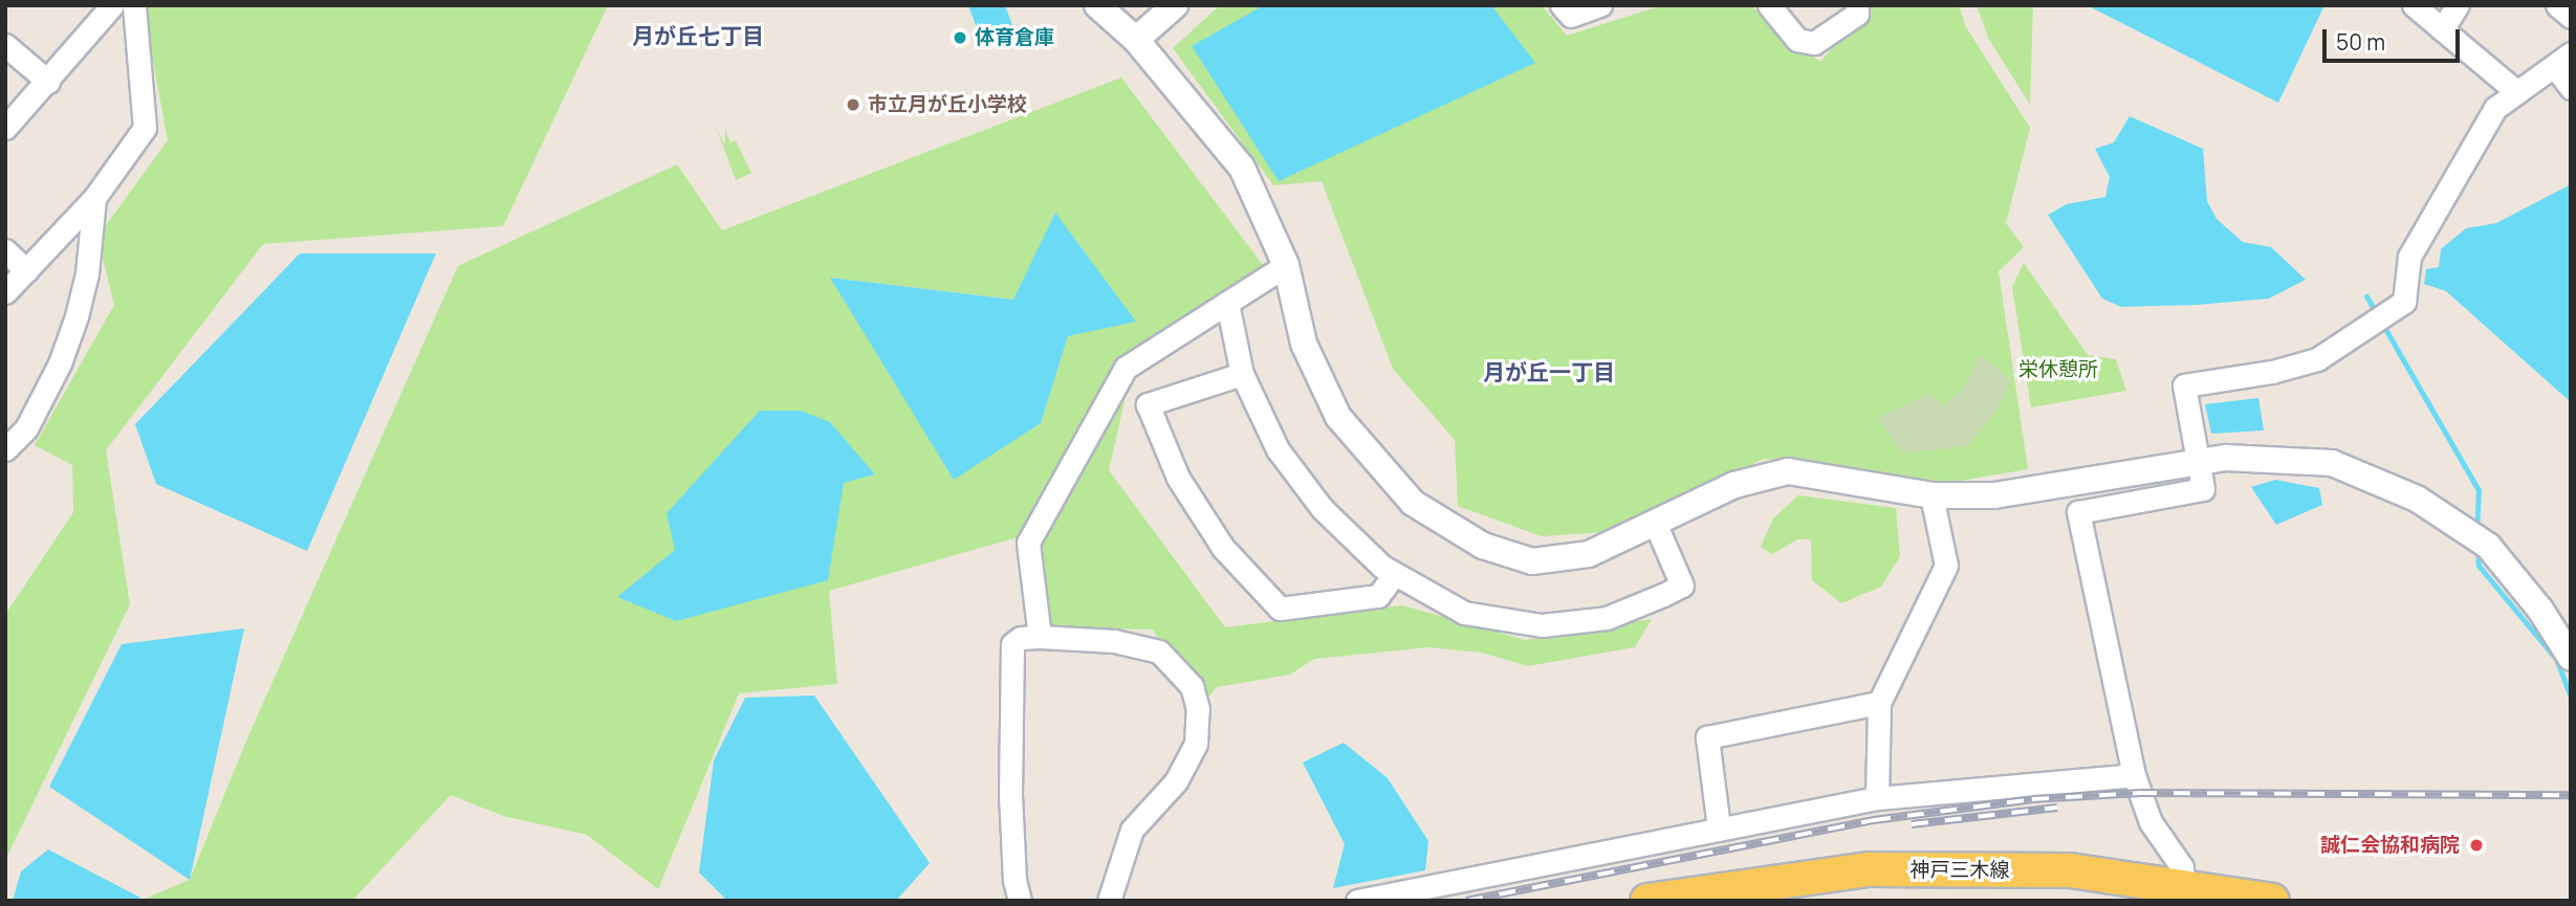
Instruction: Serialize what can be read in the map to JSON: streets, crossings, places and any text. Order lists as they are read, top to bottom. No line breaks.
{"streets":{"main road":["神戸三木線"]},"districts":["月が丘七丁目","月が丘一丁目"],"parks":["栄休憩所"],"places":["体育倉庫","市立月が丘小学校","誠仁会協和病院"],"scale_bar":"50 m"}
